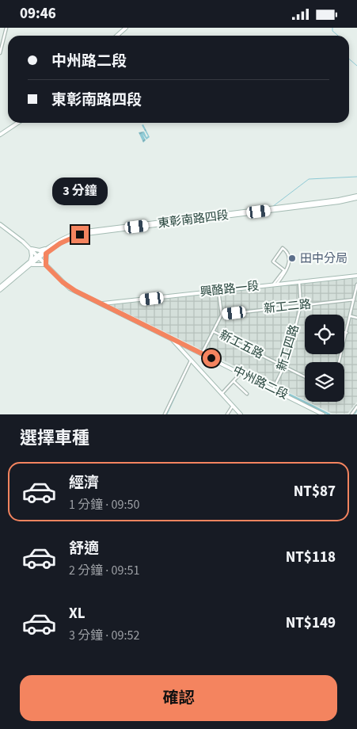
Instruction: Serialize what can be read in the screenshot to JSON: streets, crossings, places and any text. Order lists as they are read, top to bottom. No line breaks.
{"streets":{"street":["東彰南路四段","興酪路一段","新工二路","新工五路","新工四路","中州路二段"]},"crossings":[["東彰南路四段","中州路二段"],["興酪路一段","新工四路"],["興酪路一段","中州路二段"],["新工二路","新工四路"],["新工五路","新工四路"],["新工四路","中州路二段"]],"places":["田中分局"],"page":{"status":"09:46","banner":["中州路二段","東彰南路四段"],"bubble":"3 分鐘","heading":"選擇車種","list":[{"name":"經濟","note":"1 分鐘 · 09:50","value":"NT$87"},{"name":"舒適","note":"2 分鐘 · 09:51","value":"NT$118"},{"name":"XL","note":"3 分鐘 · 09:52","value":"NT$149"}],"buttons":"確認"}}
